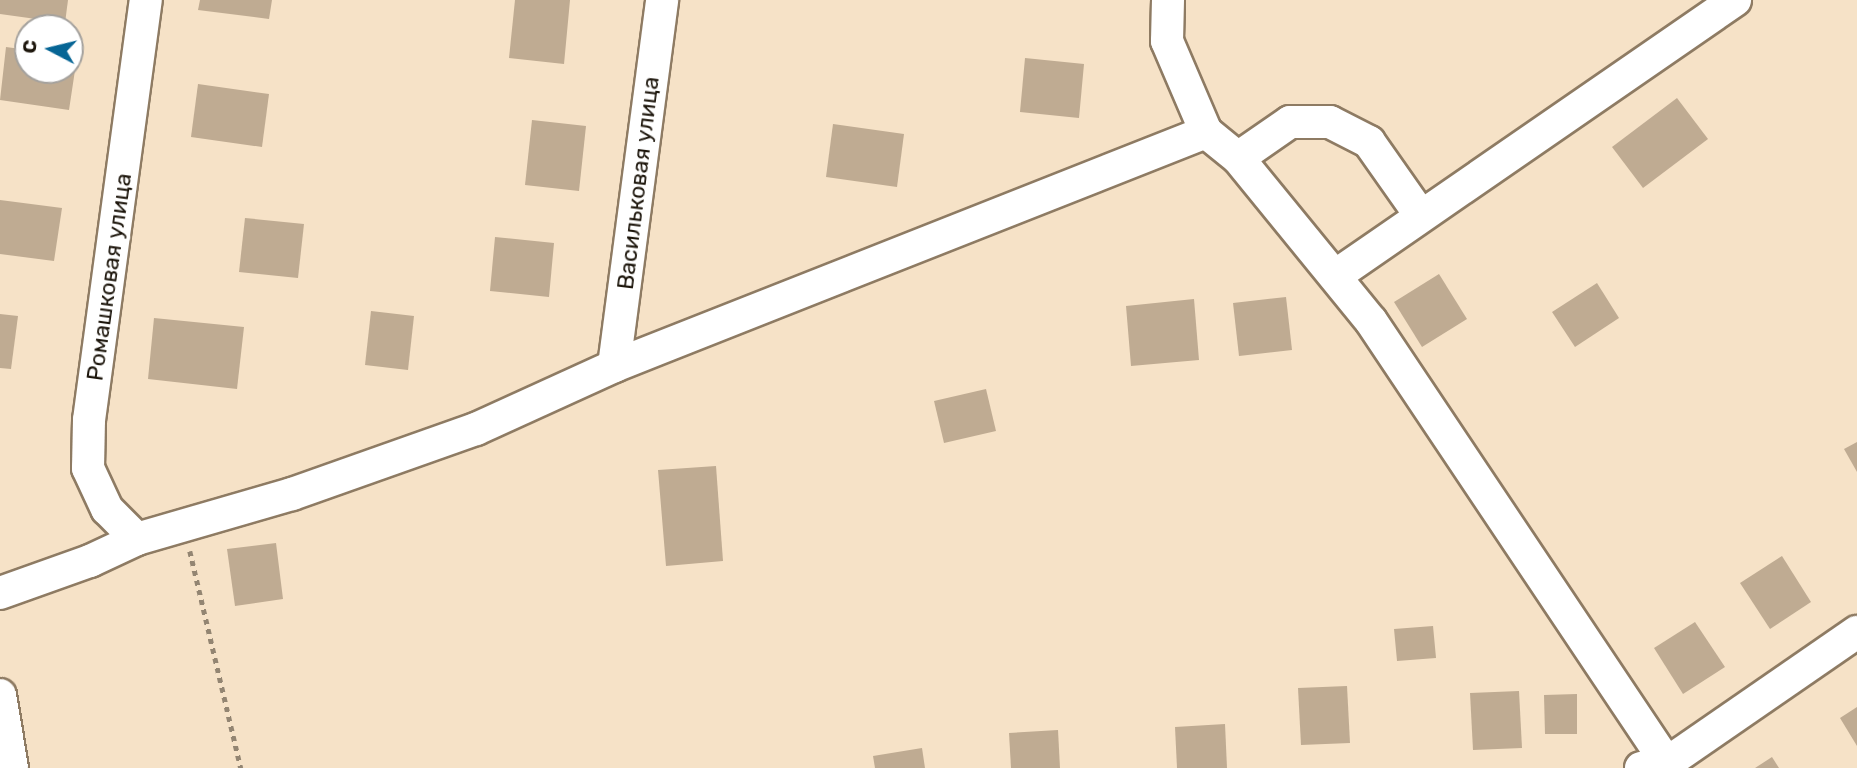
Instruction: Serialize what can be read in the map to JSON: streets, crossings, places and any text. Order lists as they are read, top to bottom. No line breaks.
{"streets":{"street":["Васильковая улица","Ромашковая улица"]},"north":"left"}
